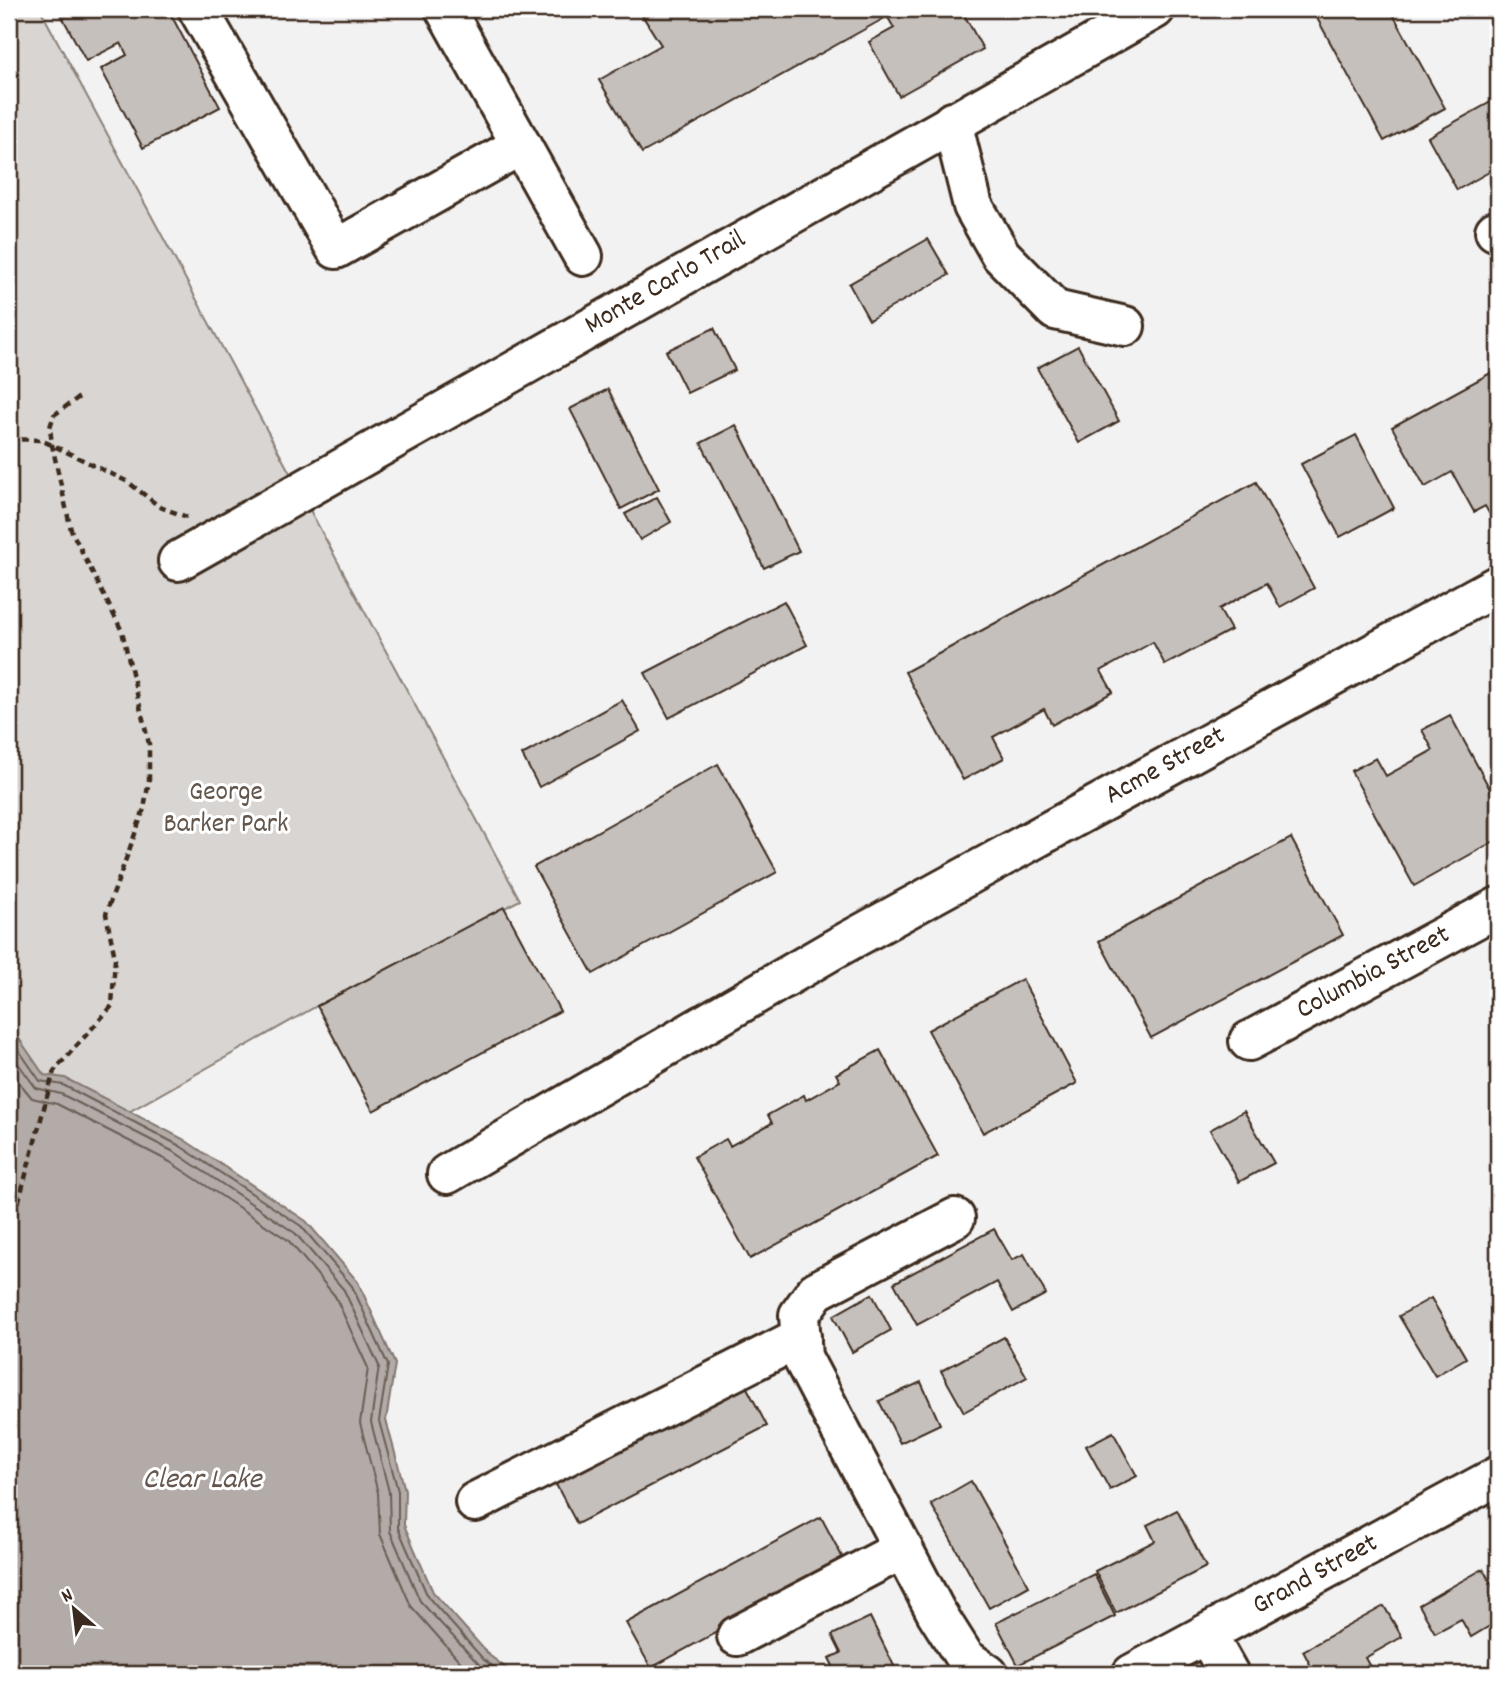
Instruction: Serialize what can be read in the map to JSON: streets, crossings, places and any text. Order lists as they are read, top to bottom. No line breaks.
{"streets":{"street":["Monte Carlo Trail","Acme Street","Columbia Street","Grand Street"]},"water":["Clear Lake"],"parks":["George Barker Park"],"north":"top left"}
